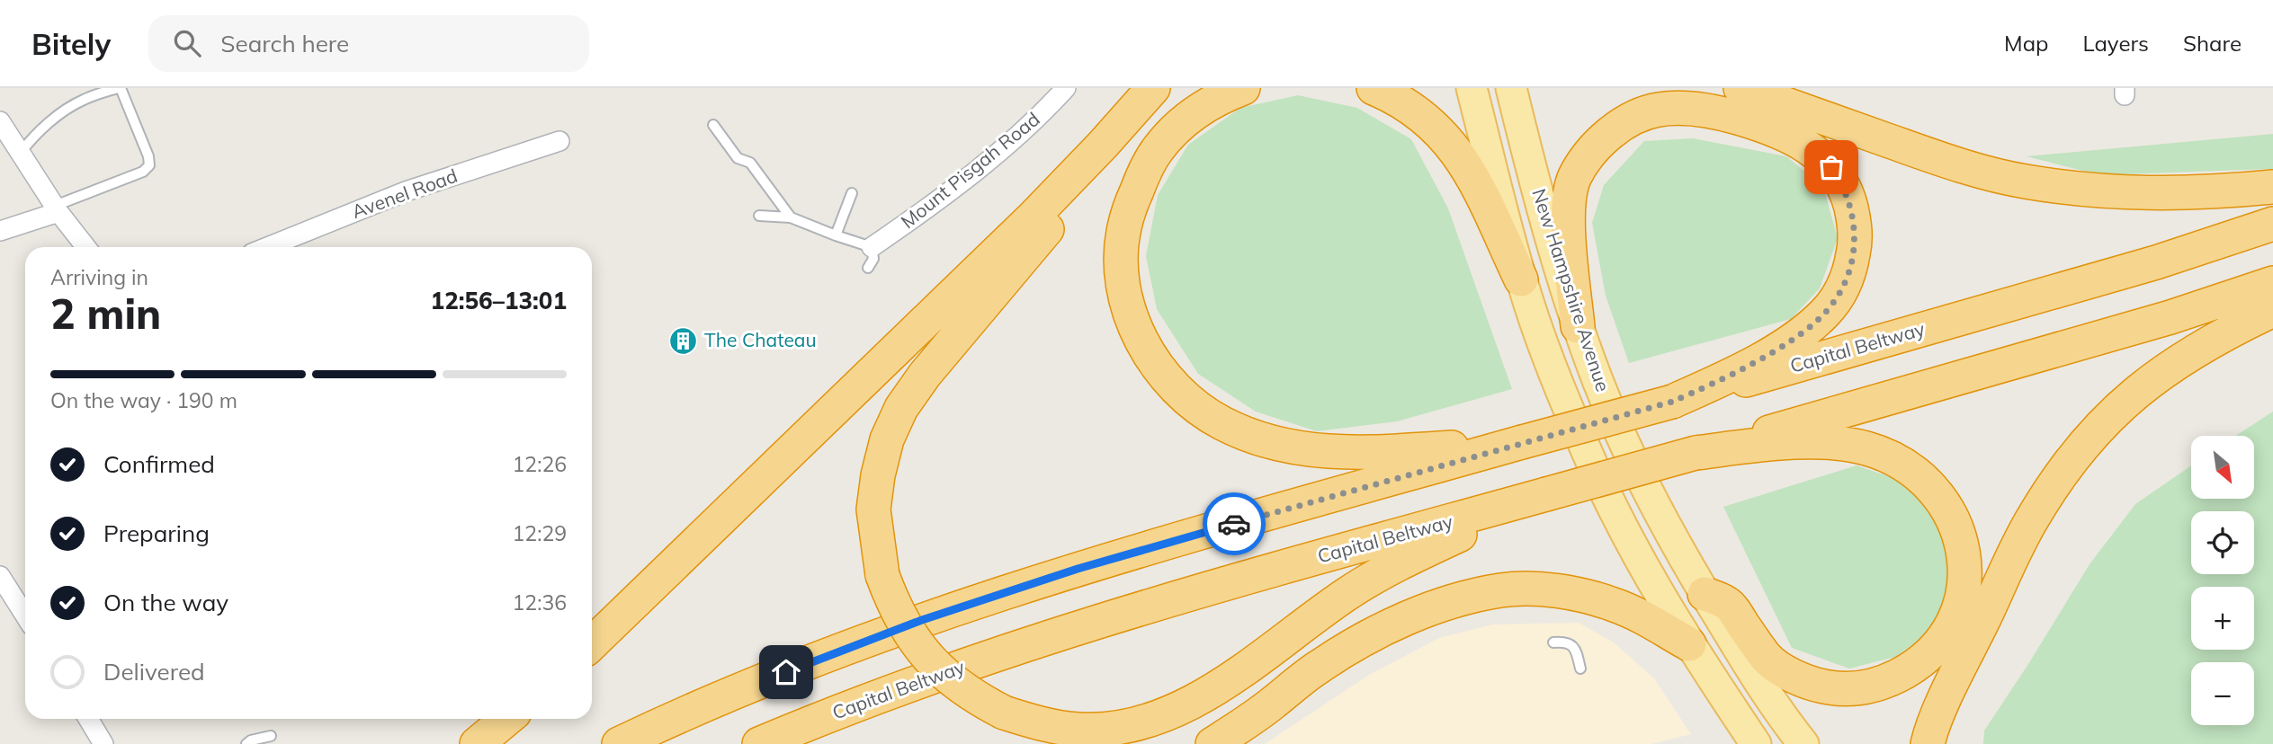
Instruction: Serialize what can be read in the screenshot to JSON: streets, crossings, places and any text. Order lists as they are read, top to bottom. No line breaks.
{"streets":{"highway":["Capital Beltway"],"main road":["New Hampshire Avenue"],"street":["Mount Pisgah Road","Avenel Road"]},"places":{"building":["The Chateau"]},"north":"bottom right","page":{"header":"Bitely","search":"Search here","nav":["Map","Layers","Share"],"heading":["2 min","Arriving in","12:56–13:01"],"bar":"On the way · 190 m","list":[["Confirmed","12:26"],["Preparing","12:29"],["On the way","12:36"],"Delivered"],"map_buttons":["+","−"]}}
